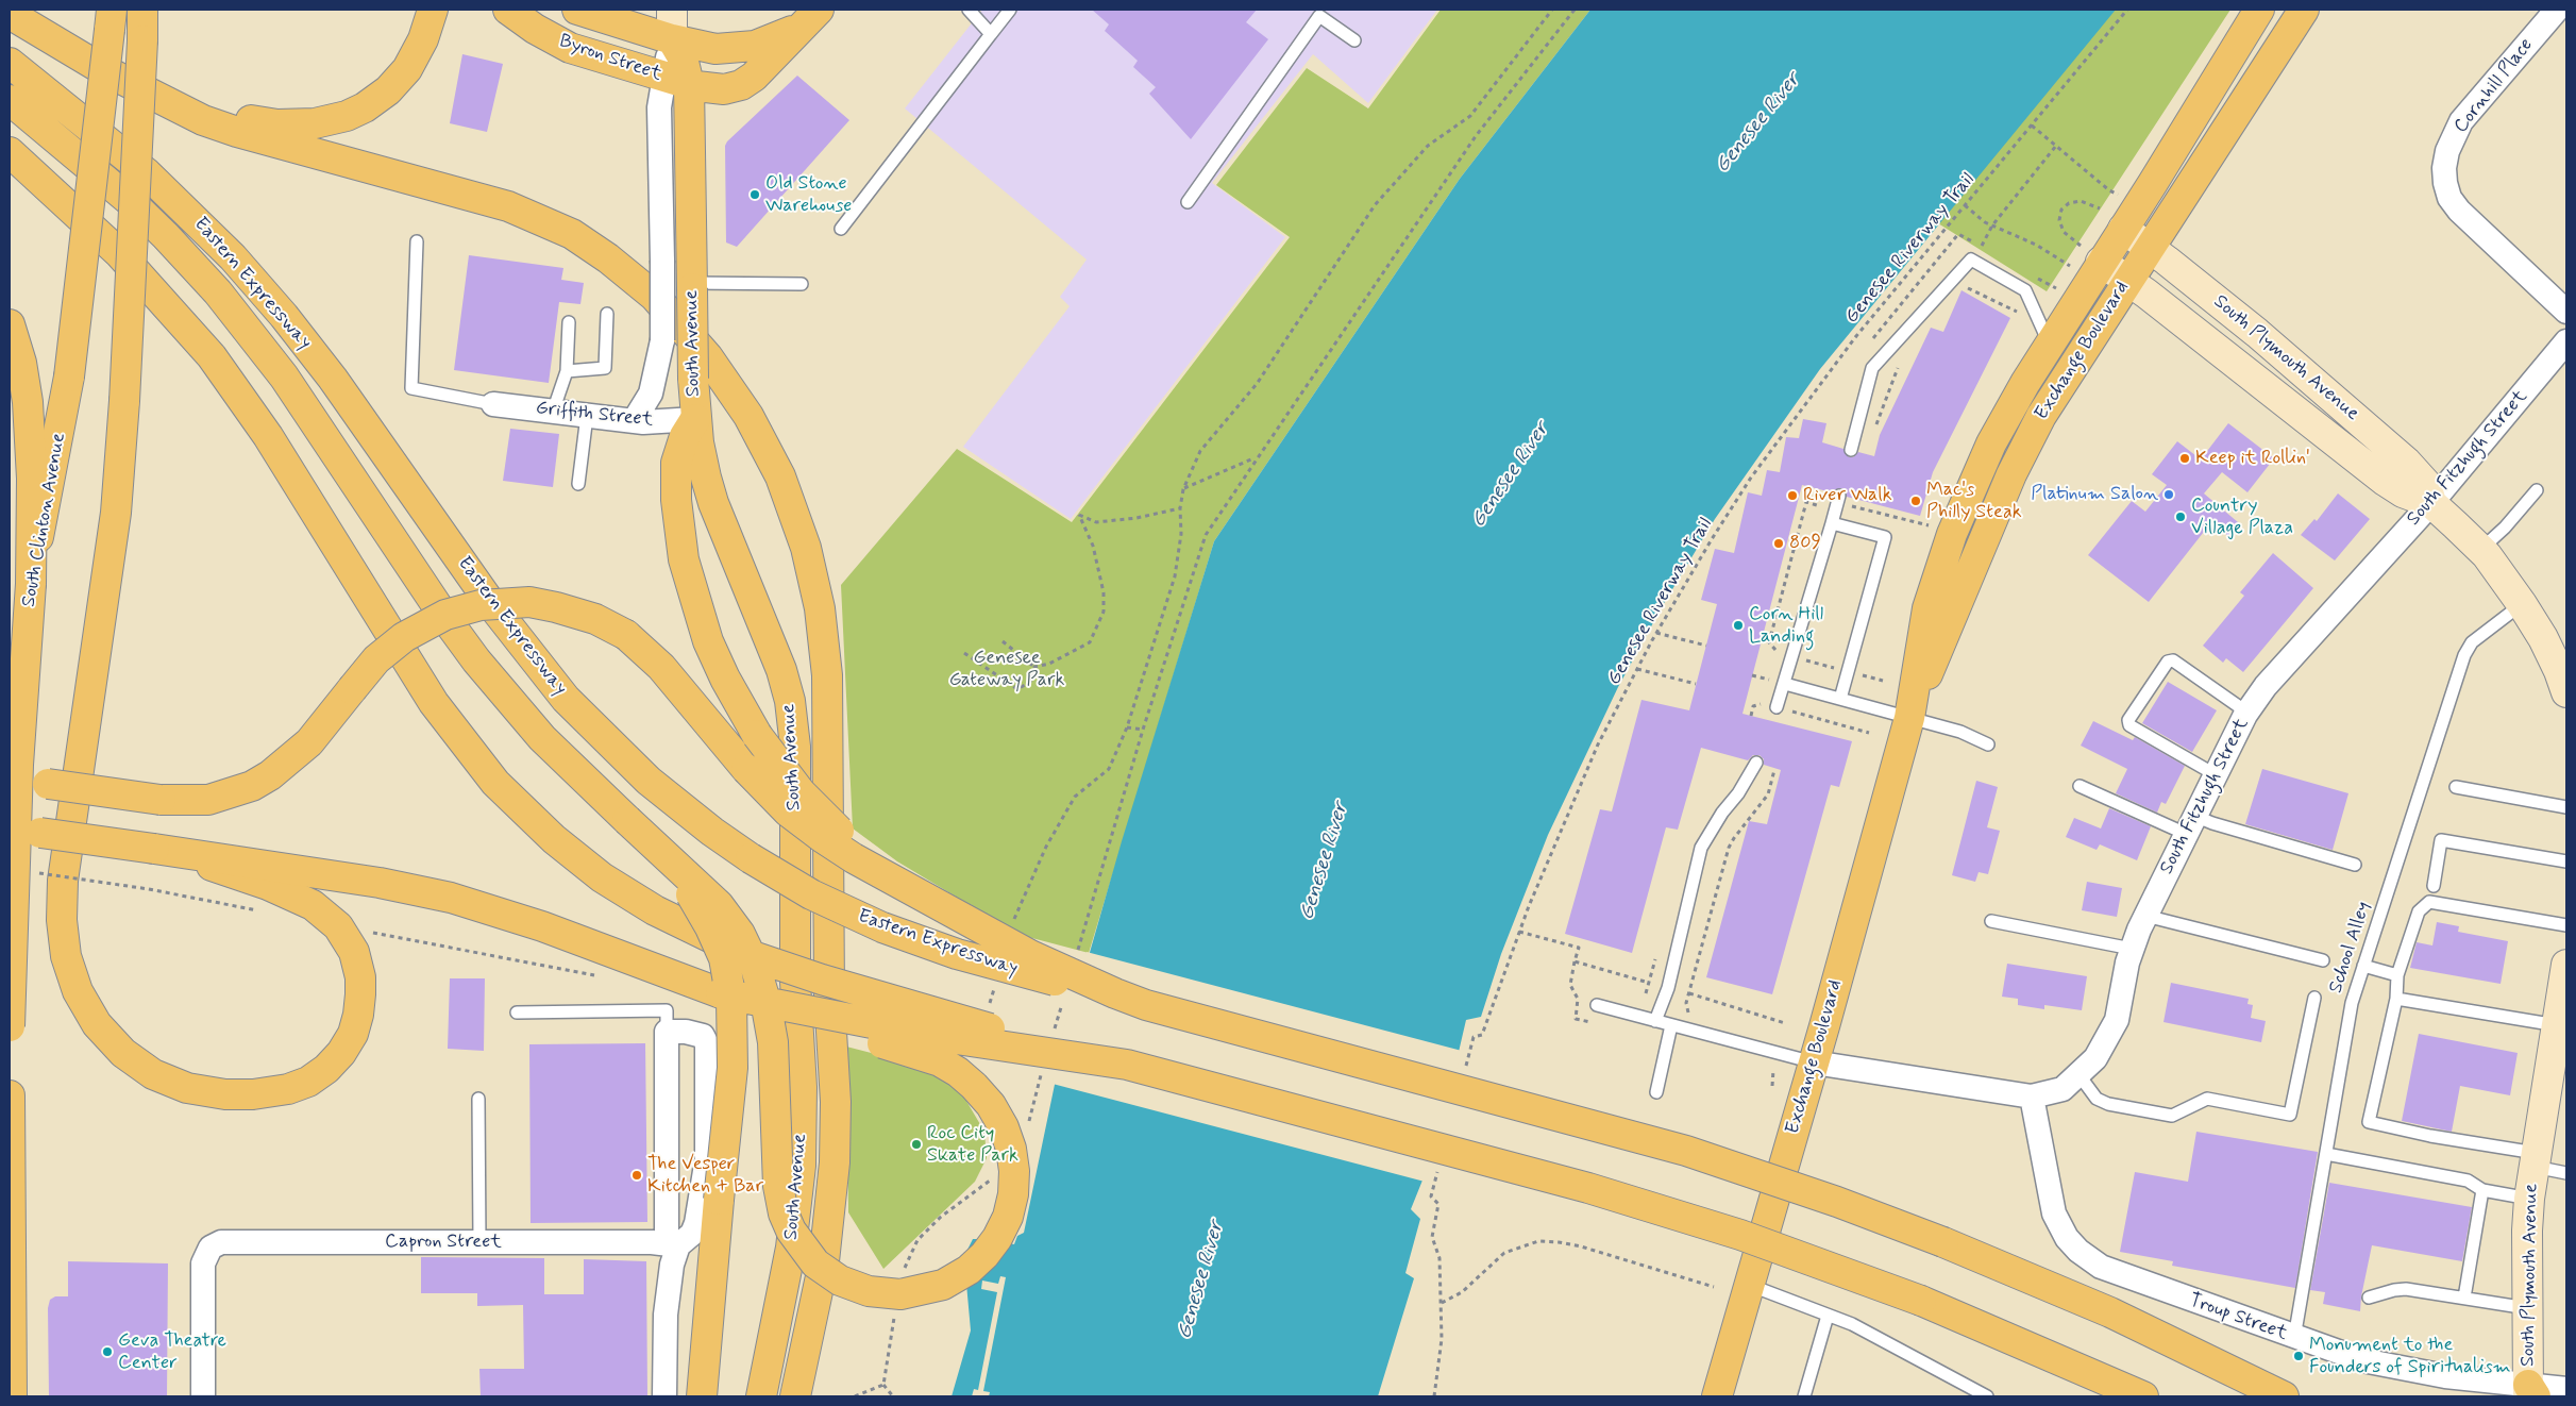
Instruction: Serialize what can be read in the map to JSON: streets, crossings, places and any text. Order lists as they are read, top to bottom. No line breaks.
{"streets":{"main road":["Byron Street","Eastern Expressway","South Avenue","Exchange Boulevard","South Plymouth Avenue","South Clinton Avenue"],"street":["Cornhill Place","Griffith Street","South Fitzhugh Street","Capron Street","Troup Street"],"lane":["School Alley"],"path":["Genesee Riverway Trail"]},"crossings":[["Byron Street","South Avenue"],["South Avenue","Griffith Street"],["Exchange Boulevard","South Plymouth Avenue"],["Exchange Boulevard","South Fitzhugh Street"],["South Plymouth Avenue","South Fitzhugh Street"],["South Plymouth Avenue","School Alley"],["South Plymouth Avenue","Troup Street"],["South Fitzhugh Street","Troup Street"],["School Alley","Troup Street"]],"water":["Genesee River"],"parks":["Genesee Gateway Park"],"places":["Old Stone Warehouse","Keep it Rollin'","Platinum Salon","River Walk","Mac's Philly Steak","Country Village Plaza","809","Corn Hill Landing","Roc City Skate Park","The Vesper Kitchen + Bar","Geva Theatre Center","Monument to the Founders of Spiritualism"]}
